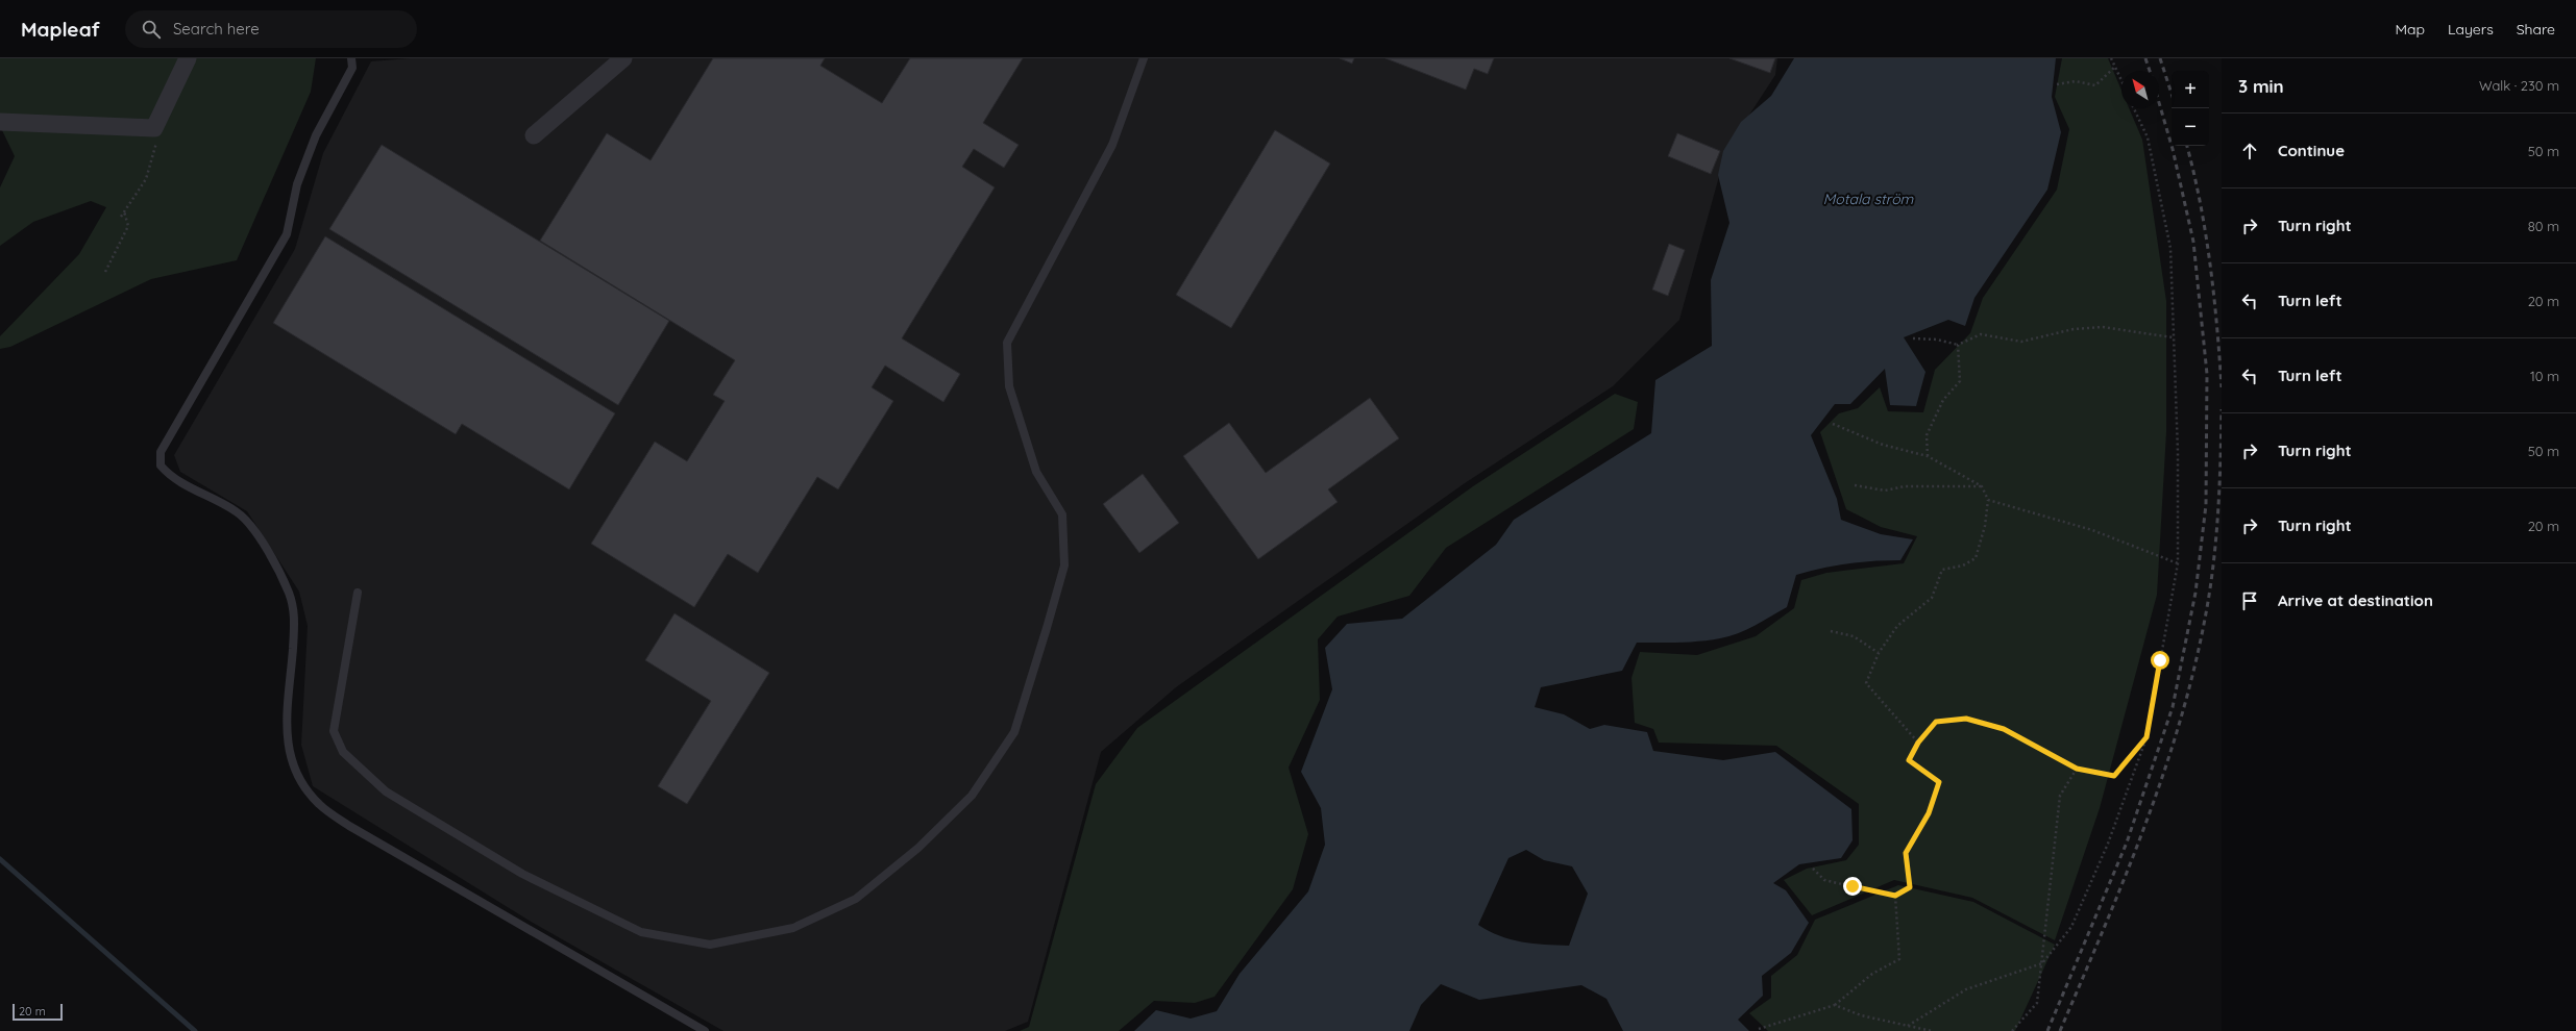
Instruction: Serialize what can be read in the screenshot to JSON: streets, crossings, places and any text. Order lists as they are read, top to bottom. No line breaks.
{"water":["Motala ström"],"scale_bar":"20 m","north":"top left","page":{"header":"Mapleaf","search":"Search here","nav":["Map","Layers","Share"],"heading":["3 min","Walk · 230 m"],"map_buttons":["+","−"],"list":[["Continue","50 m"],["Turn right","80 m"],["Turn left","20 m"],["Turn left","10 m"],["Turn right","50 m"],["Turn right","20 m"],"Arrive at destination"],"scale":"20 m"}}
